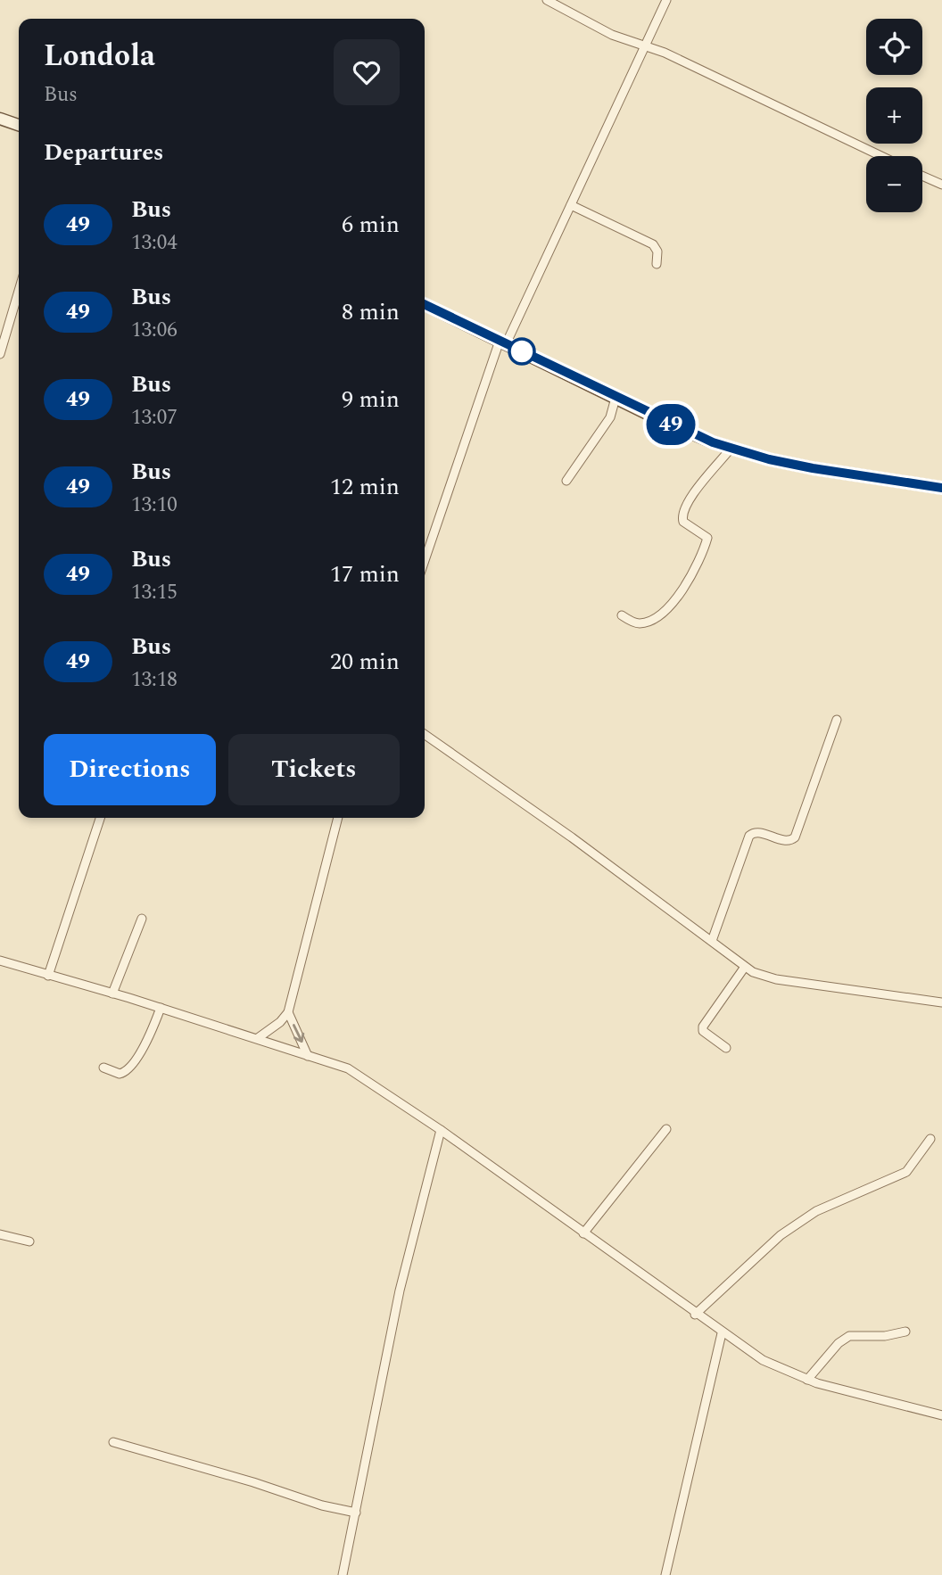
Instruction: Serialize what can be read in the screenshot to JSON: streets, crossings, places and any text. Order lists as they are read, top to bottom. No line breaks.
{"lines":["bus line 49"],"page":{"on_map":"49","map_buttons":["+","−"],"heading":[["Londola","Bus"],"Departures"],"list":[{"mark":"49","name":"Bus","note":"13:04","value":"6 min"},{"mark":"49","name":"Bus","note":"13:06","value":"8 min"},{"mark":"49","name":"Bus","note":"13:07","value":"9 min"},{"mark":"49","name":"Bus","note":"13:10","value":"12 min"},{"mark":"49","name":"Bus","note":"13:15","value":"17 min"},{"mark":"49","name":"Bus","note":"13:18","value":"20 min"}],"buttons":["Directions","Tickets"]}}
